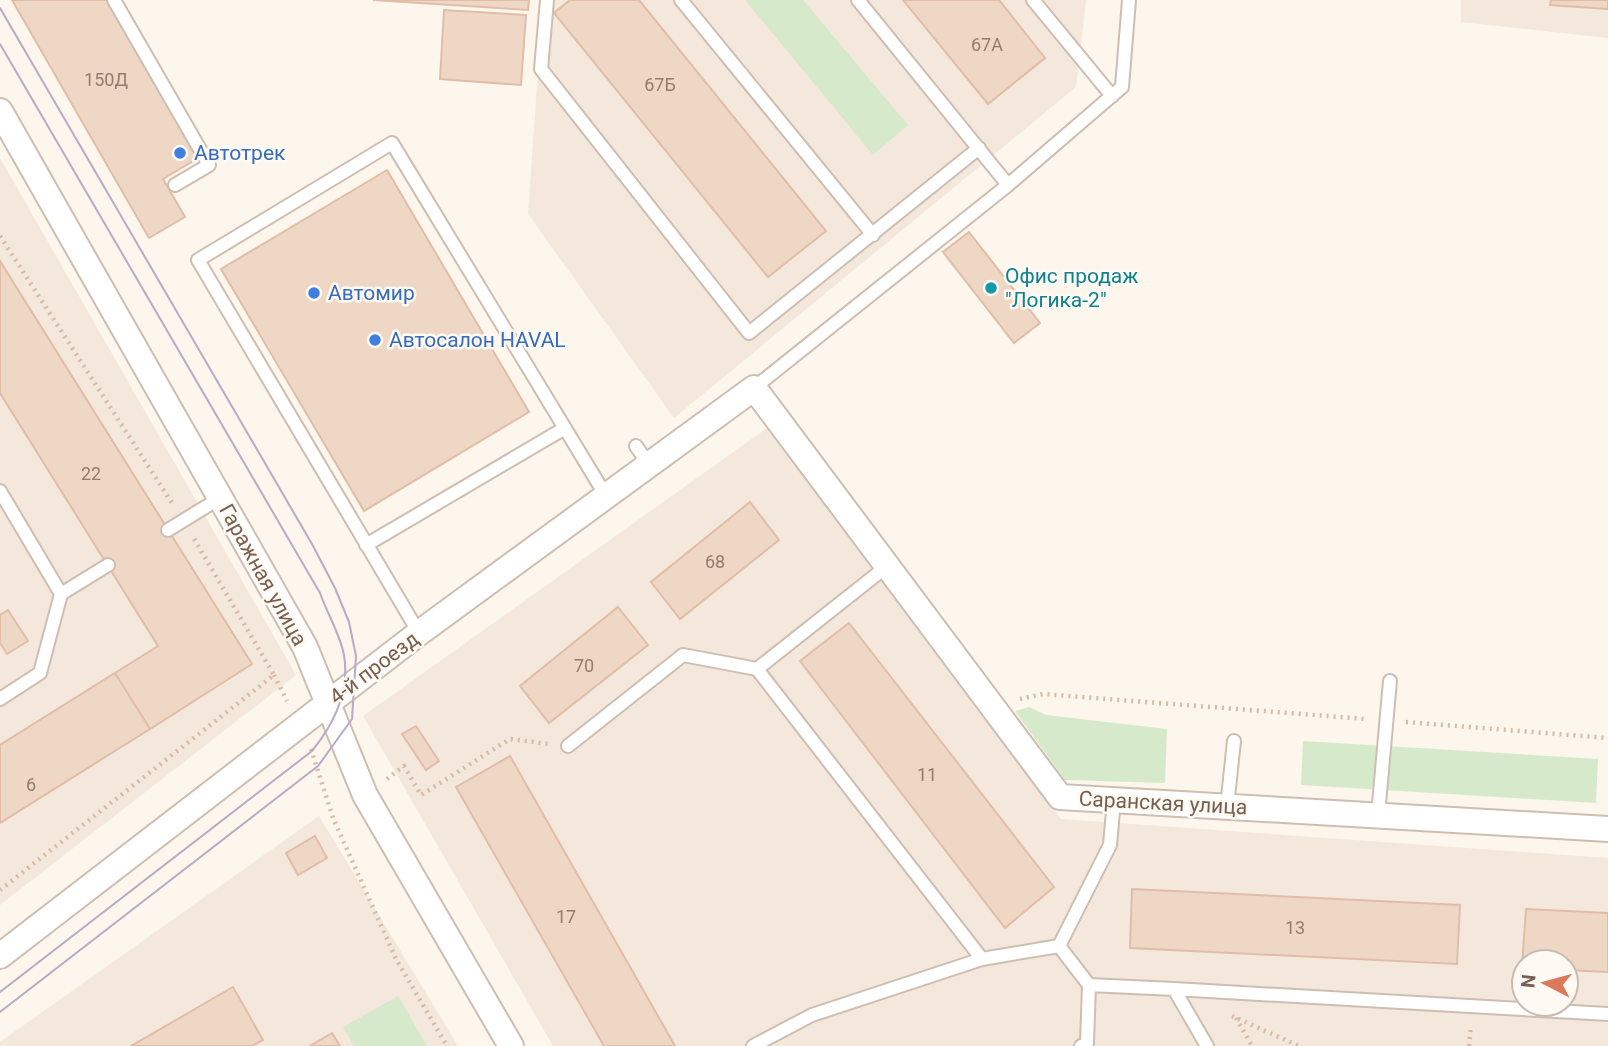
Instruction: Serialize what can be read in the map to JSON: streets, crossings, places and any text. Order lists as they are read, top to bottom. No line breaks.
{"streets":{"street":["Гаражная улица","4-й проезд","Саранская улица"]},"crossings":[["Гаражная улица","4-й проезд"],["4-й проезд","Саранская улица"]],"places":["Автотрек","Офис продаж \"Логика-2\"","Автомир","Автосалон HAVAL"],"house_numbers":["67А","150Д","67Б","22","68","70","11","6","17","13"],"north":"left"}
